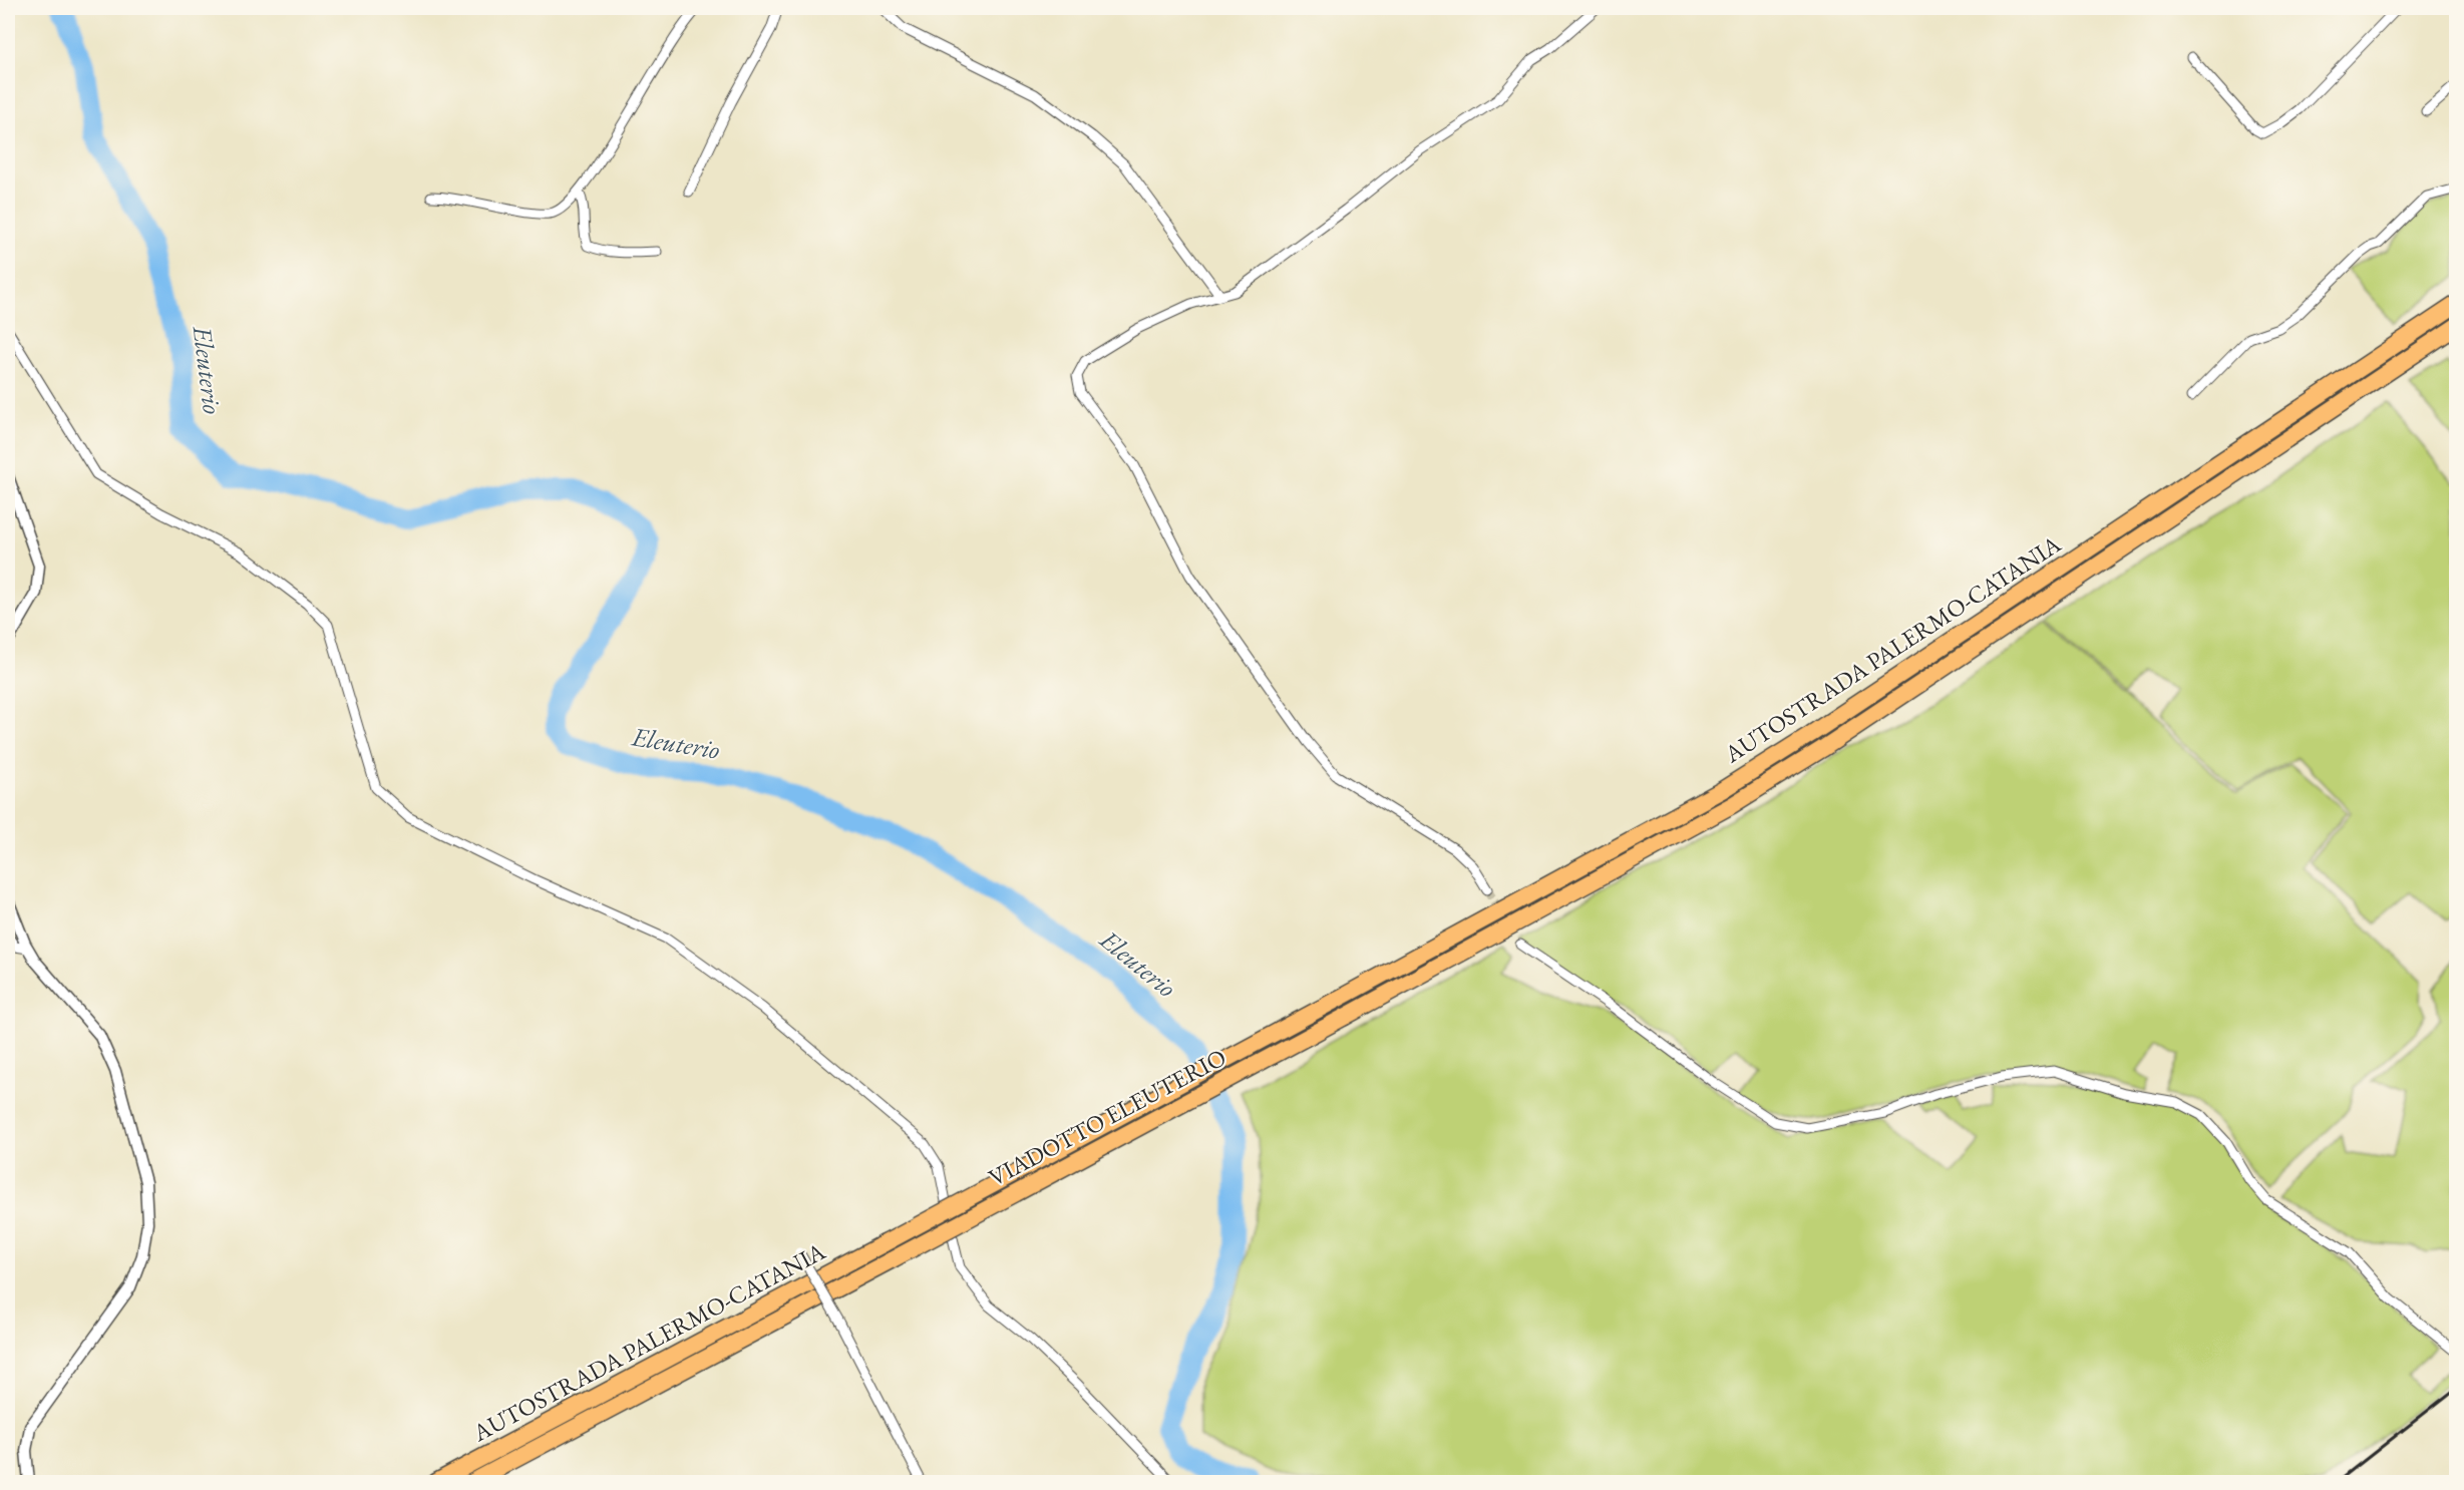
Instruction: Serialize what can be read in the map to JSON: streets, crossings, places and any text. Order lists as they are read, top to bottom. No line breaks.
{"streets":{"highway":["AUTOSTRADA PALERMO-CATANIA","VIADOTTO ELEUTERIO"]},"crossings":[["AUTOSTRADA PALERMO-CATANIA","VIADOTTO ELEUTERIO"]],"water":["Eleuterio"]}
